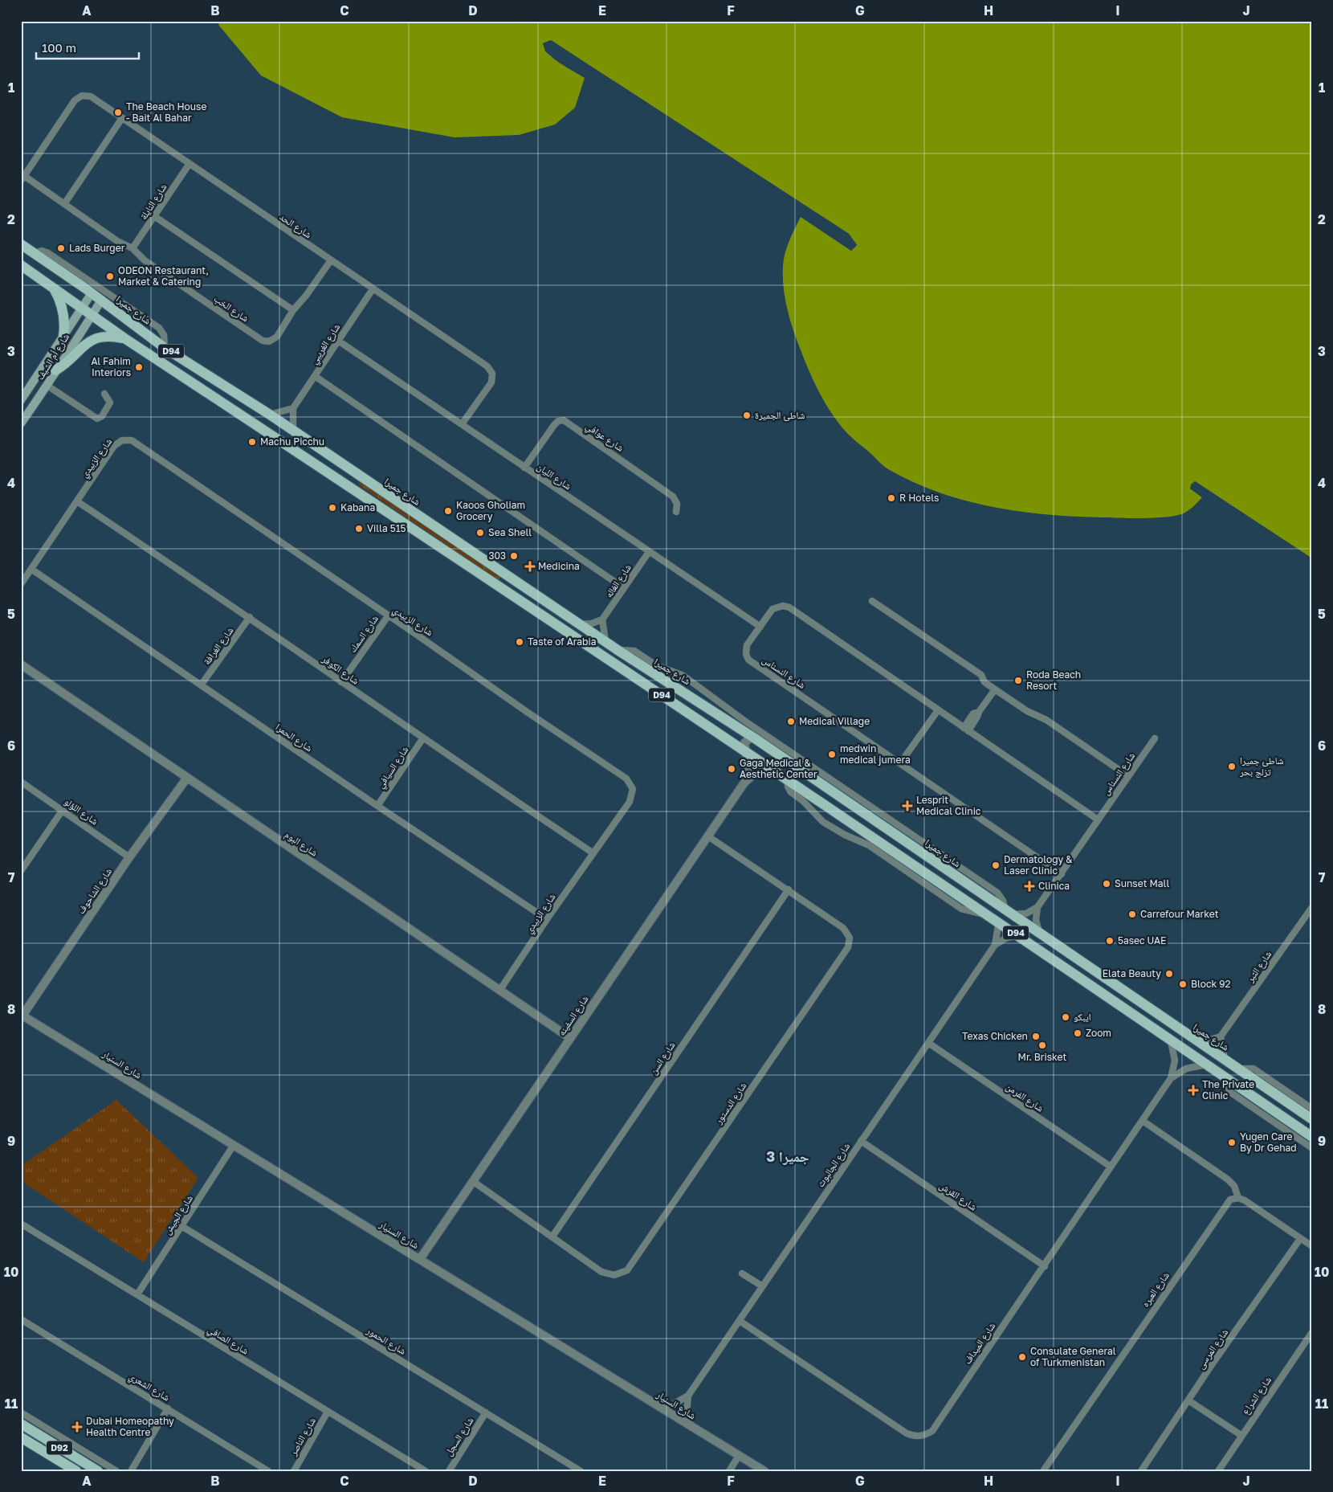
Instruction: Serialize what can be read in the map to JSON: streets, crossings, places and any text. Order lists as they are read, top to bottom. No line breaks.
{"streets":{"main road":["شارع جميرا","D94","شارع أم الشيف","D92"],"street":["شارع النايلة","شارع الحد","شارع الخب","شارع الغريبي","شارع عوافي","شارع الزبيدي","شارع الليان","شارع الغاله","شارع السمك","شارع الغرافة","شارع الكوفر","شارع النسناس","شارع الحمرا","شارع السيافي","شارع اللؤلو","شارع البوم","شارع الشاحوف","شارع الثبر","شارع السفينه","شارع السن","شارع السنيار","شارع الفرمن","شارع الدستور","شارع الجالبوت","شارع القرش","شارع الجيش","شارع العبره","شارع الصافي","شارع الحمور","شارع الميداف","شارع المرسى","شارع الشعري","شارع الشراع","شارع الناصر","شارع السجل"]},"crossings":[["شارع النايلة","شارع الحد"],["شارع النايلة","شارع الخب"],["شارع الحد","شارع الخب"],["شارع الحد","شارع الغريبي"],["شارع الحد","شارع الليان"],["شارع جميرا","شارع أم الشيف"],["شارع الغريبي","شارع الليان"],["D94","شارع أم الشيف"],["D94","شارع السفينه"],["D94","شارع الجالبوت"],["D94","شارع الميداف"],["شارع عوافي","شارع الليان"],["شارع الزبيدي","شارع السمك"],["شارع الزبيدي","شارع الكوفر"],["شارع الزبيدي","شارع الحمرا"],["شارع الزبيدي","شارع البوم"],["شارع الليان","شارع الغاله"],["شارع الليان","شارع النسناس"],["شارع السمك","شارع الكوفر"],["شارع الغرافة","شارع الكوفر"],["شارع الغرافة","شارع الحمرا"],["شارع الكوفر","شارع السيافي"],["شارع الحمرا","شارع السيافي"],["شارع اللؤلو","شارع الشاحوف"],["شارع البوم","شارع الشاحوف"],["شارع البوم","شارع السفينه"],["شارع الشاحوف","شارع السنيار"],["شارع السفينه","شارع السنيار"],["شارع السفينه","شارع الدستور"],["شارع السن","شارع الدستور"],["شارع السنيار","شارع الجالبوت"],["شارع السنيار","شارع الجيش"],["شارع الفرمن","شارع الجالبوت"],["شارع الفرمن","شارع الميداف"],["شارع الجالبوت","شارع القرش"],["شارع الجالبوت","شارع الميداف"],["شارع القرش","شارع الميداف"],["شارع الجيش","شارع الصافي"],["شارع الجيش","شارع الحمور"],["شارع الصافي","شارع الناصر"],["شارع الحمور","شارع السجل"]],"districts":["جميرا 3"],"places":{"other":["The Beach House - Bait Al Bahar","Lads Burger","ODEON Restaurant, Market & Catering","Al Fahim Interiors","شاطئ الجميرة","Machu Picchu","R Hotels","Kabana","Kaoos Gholiam Grocery","Villa 515","Sea Shell","303","Taste of Arabia","Roda Beach Resort","Medical Village","medwin medical jumera","شاطئ جميرا تزلج بحر","Gaga Medical & Aesthetic Center","Dermatology & Laser Clinic","Sunset Mall","Carrefour Market","5asec UAE","Elata Beauty","Block 92","ايبكو","Zoom","Texas Chicken","Mr. Brisket","Yugen Care By Dr Gehad","Consulate General of Turkmenistan"],"health":["Medicina","Lesprit Medical Clinic","Clinica","The Private Clinic","Dubai Homeopathy Health Centre"]},"scale_bar":"100 m","grid":{"columns":["A","B","C","D","E","F","G","H","I","J"],"rows":["1","2","3","4","5","6","7","8","9","10","11"]}}
